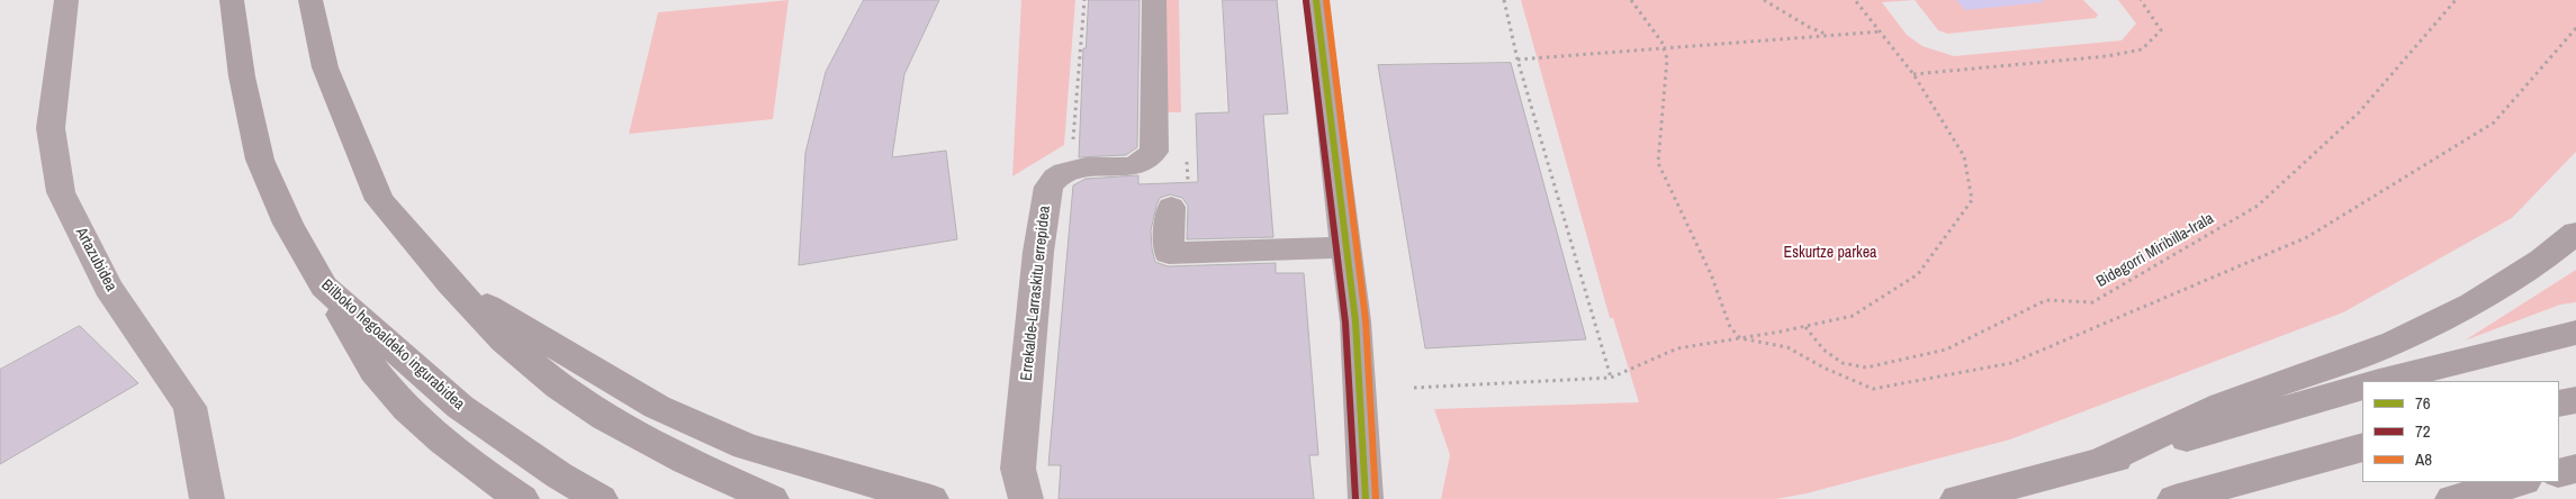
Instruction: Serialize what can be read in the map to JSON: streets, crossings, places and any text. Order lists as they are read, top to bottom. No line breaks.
{"streets":{"highway":["Bilboko hegoaldeko ingurabidea"],"street":["Artazubidea","Errekalde-Larraskitu errepidea"],"path":["Bidegorri Miribilla-Irala"]},"parks":["Eskurtze parkea"],"lines":["transit line 76","transit line A8","transit line 72"],"legend":["76","72","A8"]}
